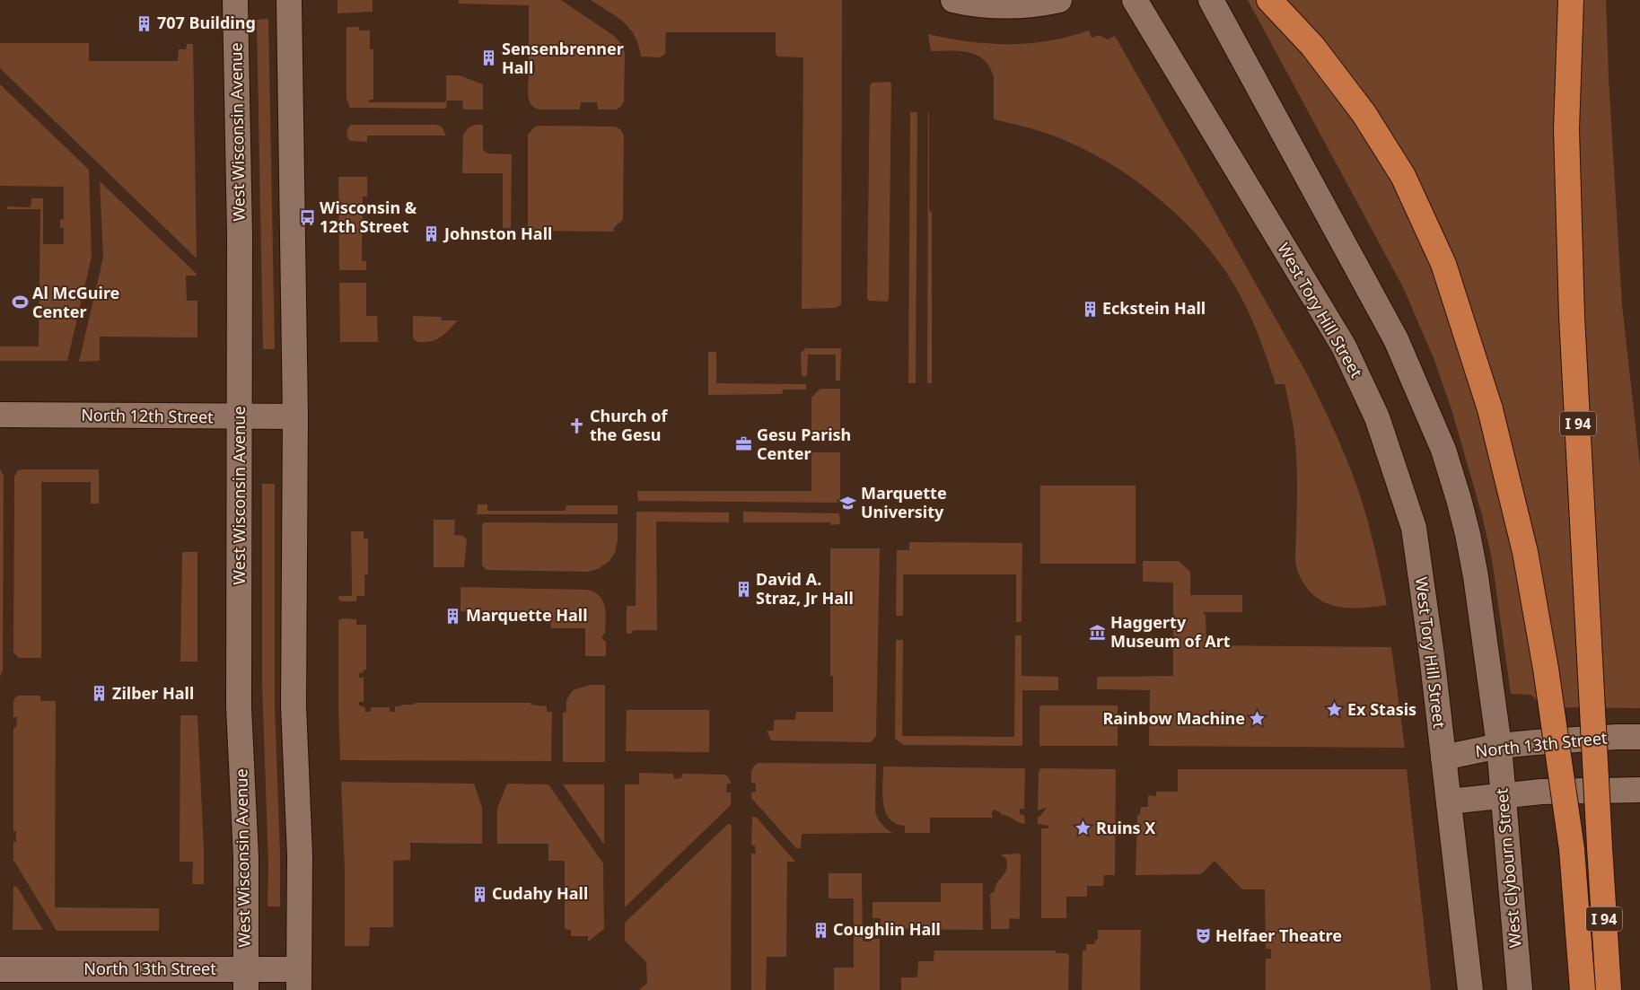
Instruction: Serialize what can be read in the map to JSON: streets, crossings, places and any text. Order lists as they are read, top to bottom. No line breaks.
{"streets":{"highway":["I 94"],"street":["West Wisconsin Avenue","West Tory Hill Street","North 12th Street","North 13th Street","West Clybourn Street"]},"crossings":[["West Wisconsin Avenue","North 12th Street"],["West Wisconsin Avenue","North 13th Street"],["West Tory Hill Street","North 13th Street"],["North 13th Street","West Clybourn Street"]],"places":{"building":["707 Building","Sensenbrenner Hall","Johnston Hall","Eckstein Hall","David A. Straz, Jr Hall","Marquette Hall","Zilber Hall","Cudahy Hall","Coughlin Hall"],"bus stop":["Wisconsin & 12th Street"],"sports":["Al McGuire Center"],"church":["Church of the Gesu"],"office":["Gesu Parish Center"],"school or university":["Marquette University"],"museum":["Haggerty Museum of Art"],"place":["Ex Stasis","Rainbow Machine","Ruins X"],"theatre":["Helfaer Theatre"]}}
